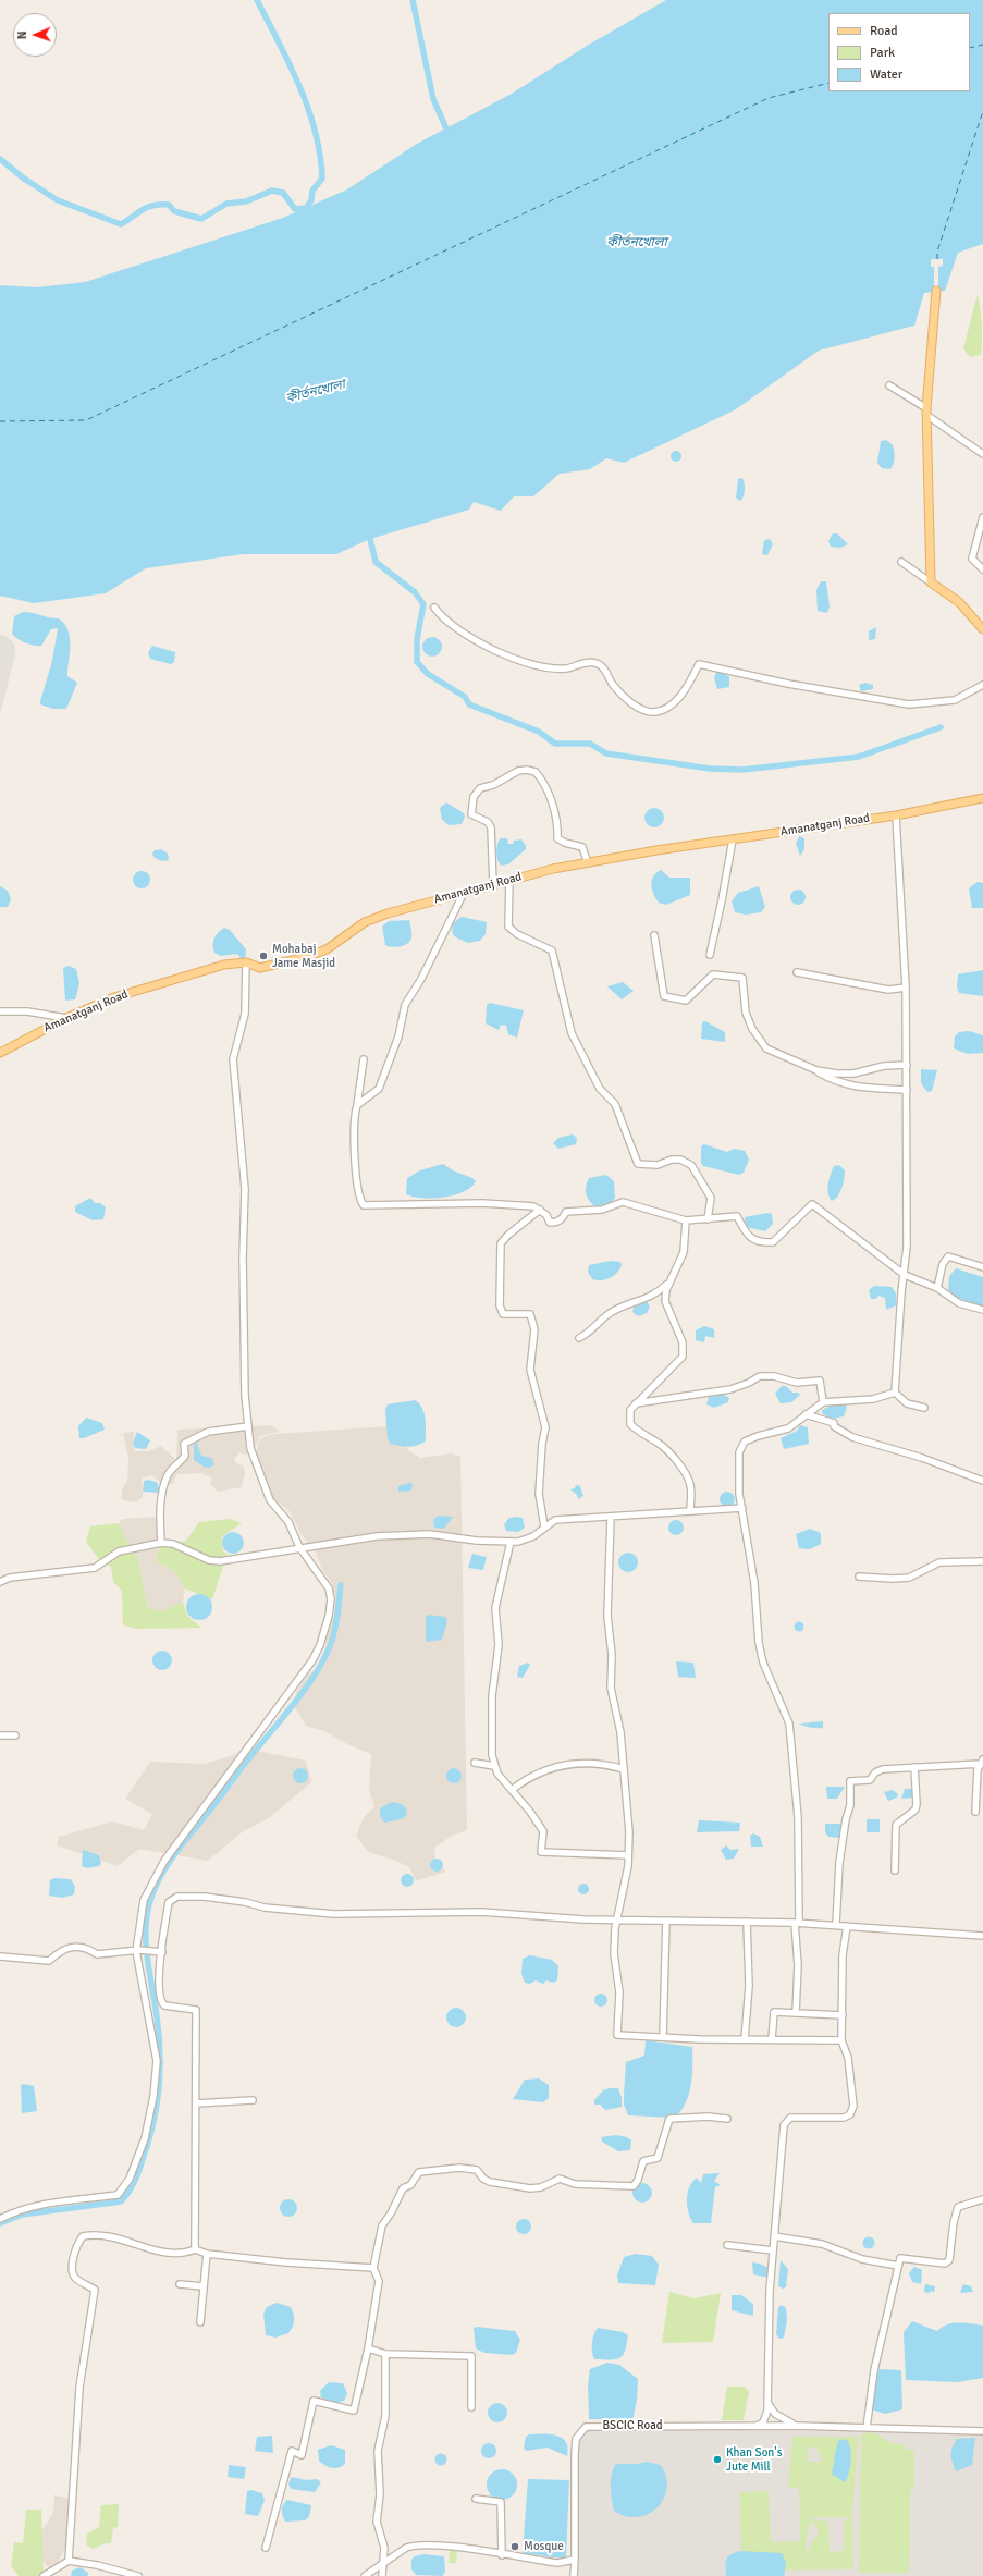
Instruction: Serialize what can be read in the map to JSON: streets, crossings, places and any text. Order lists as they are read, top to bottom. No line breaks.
{"streets":{"main road":["Amanatganj Road"],"street":["BSCIC Road"]},"water":["কীর্তনখোলা"],"places":["Mohabaj Jame Masjid","Khan Son's Jute Mill","Mosque"],"legend":["Road","Park","Water"],"north":"left"}
